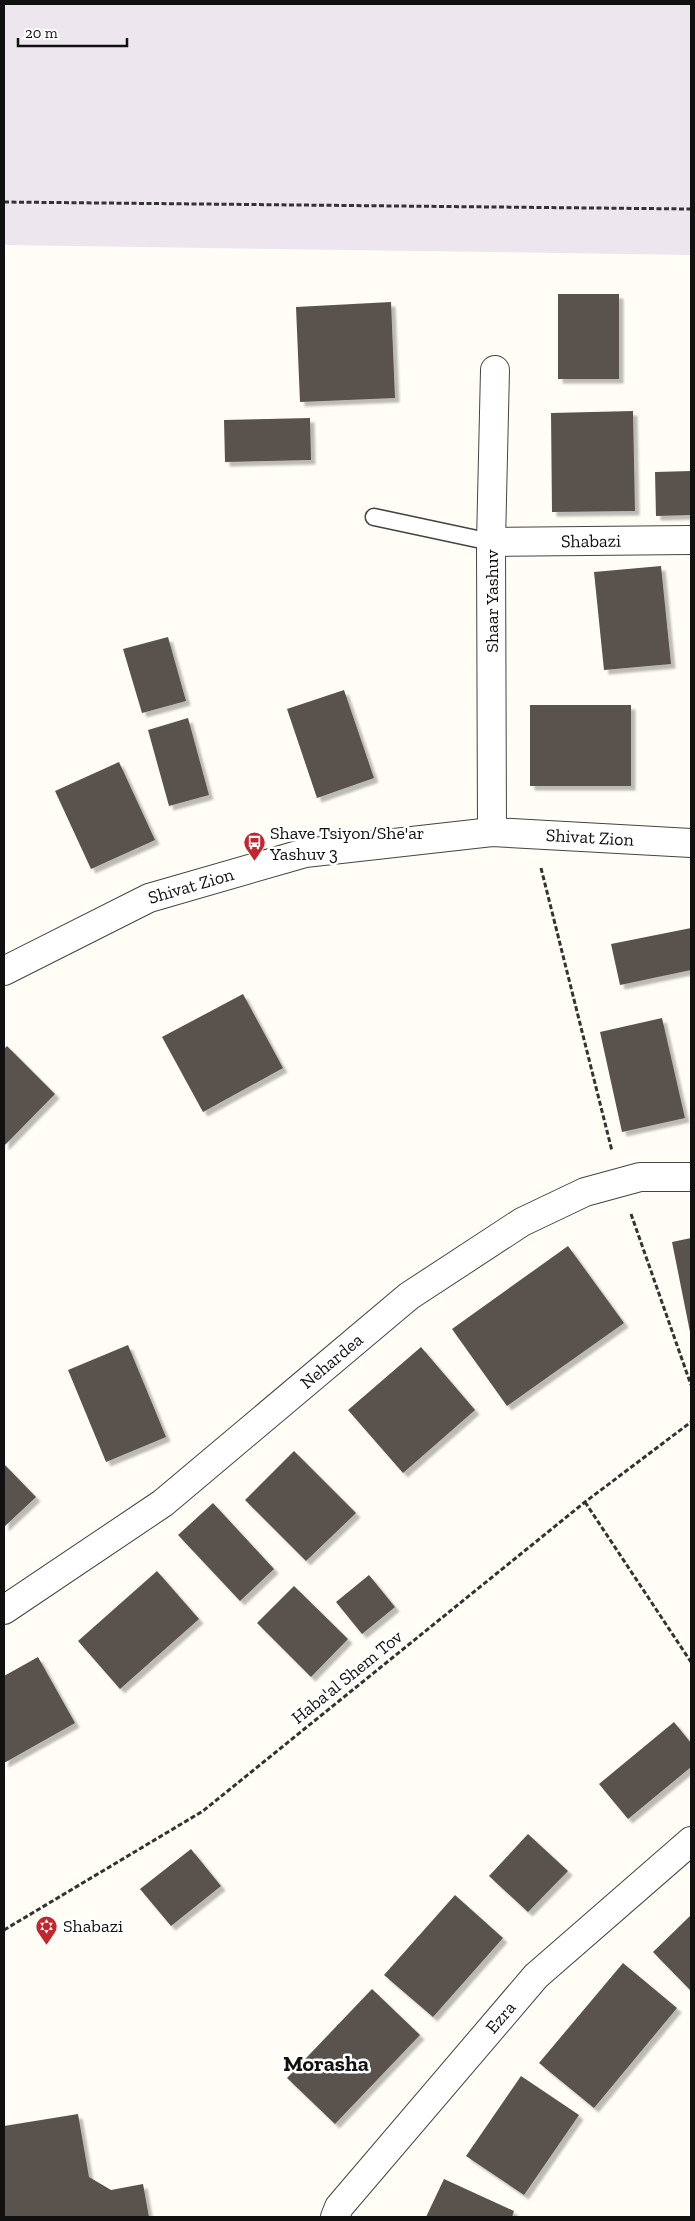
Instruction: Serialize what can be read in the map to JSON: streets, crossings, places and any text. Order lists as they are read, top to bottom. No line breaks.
{"streets":{"street":["Shabazi","Shaar Yashuv","Shivat Zion","Nehardea","Ezra"],"path":["Haba'al Shem Tov"]},"crossings":[["Shabazi","Shaar Yashuv"],["Shaar Yashuv","Shivat Zion"]],"districts":["Morasha"],"places":{"bus stop":["Shave Tsiyon/She'ar Yashuv 3"],"synagogue":["Shabazi"]},"scale_bar":"20 m"}
